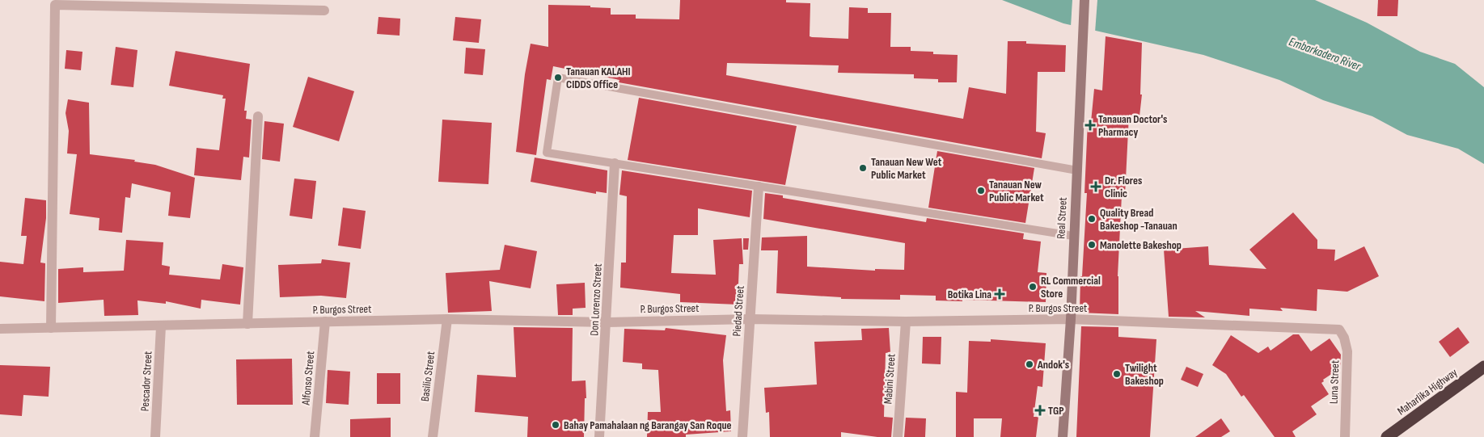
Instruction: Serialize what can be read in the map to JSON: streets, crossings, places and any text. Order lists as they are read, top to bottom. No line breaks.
{"streets":{"highway":["Maharlika Highway"],"main road":["Real Street"],"street":["Don Lorenzo Street","P. Burgos Street","Piedad Street","Basilio Street","Alfonso Street","Mabini Street","Pescador Street","Luna Street"]},"crossings":[["Real Street","P. Burgos Street"],["Don Lorenzo Street","P. Burgos Street"],["P. Burgos Street","Piedad Street"],["P. Burgos Street","Basilio Street"],["P. Burgos Street","Alfonso Street"],["P. Burgos Street","Mabini Street"],["P. Burgos Street","Pescador Street"],["P. Burgos Street","Luna Street"]],"water":["Embarkadero River"],"places":{"other":["Tanauan KALAHI CIDDS Office","Tanauan New Wet Public Market","Tanauan New Public Market","Quality Bread Bakeshop -Tanauan","Manolette Bakeshop","RL Commercial Store","Andok's","Twilight Bakeshop","Bahay Pamahalaan ng Barangay San Roque"],"health":["Tanauan Doctor's Pharmacy","Dr. Flores Clinic","Botika Lina","TGP"]}}
